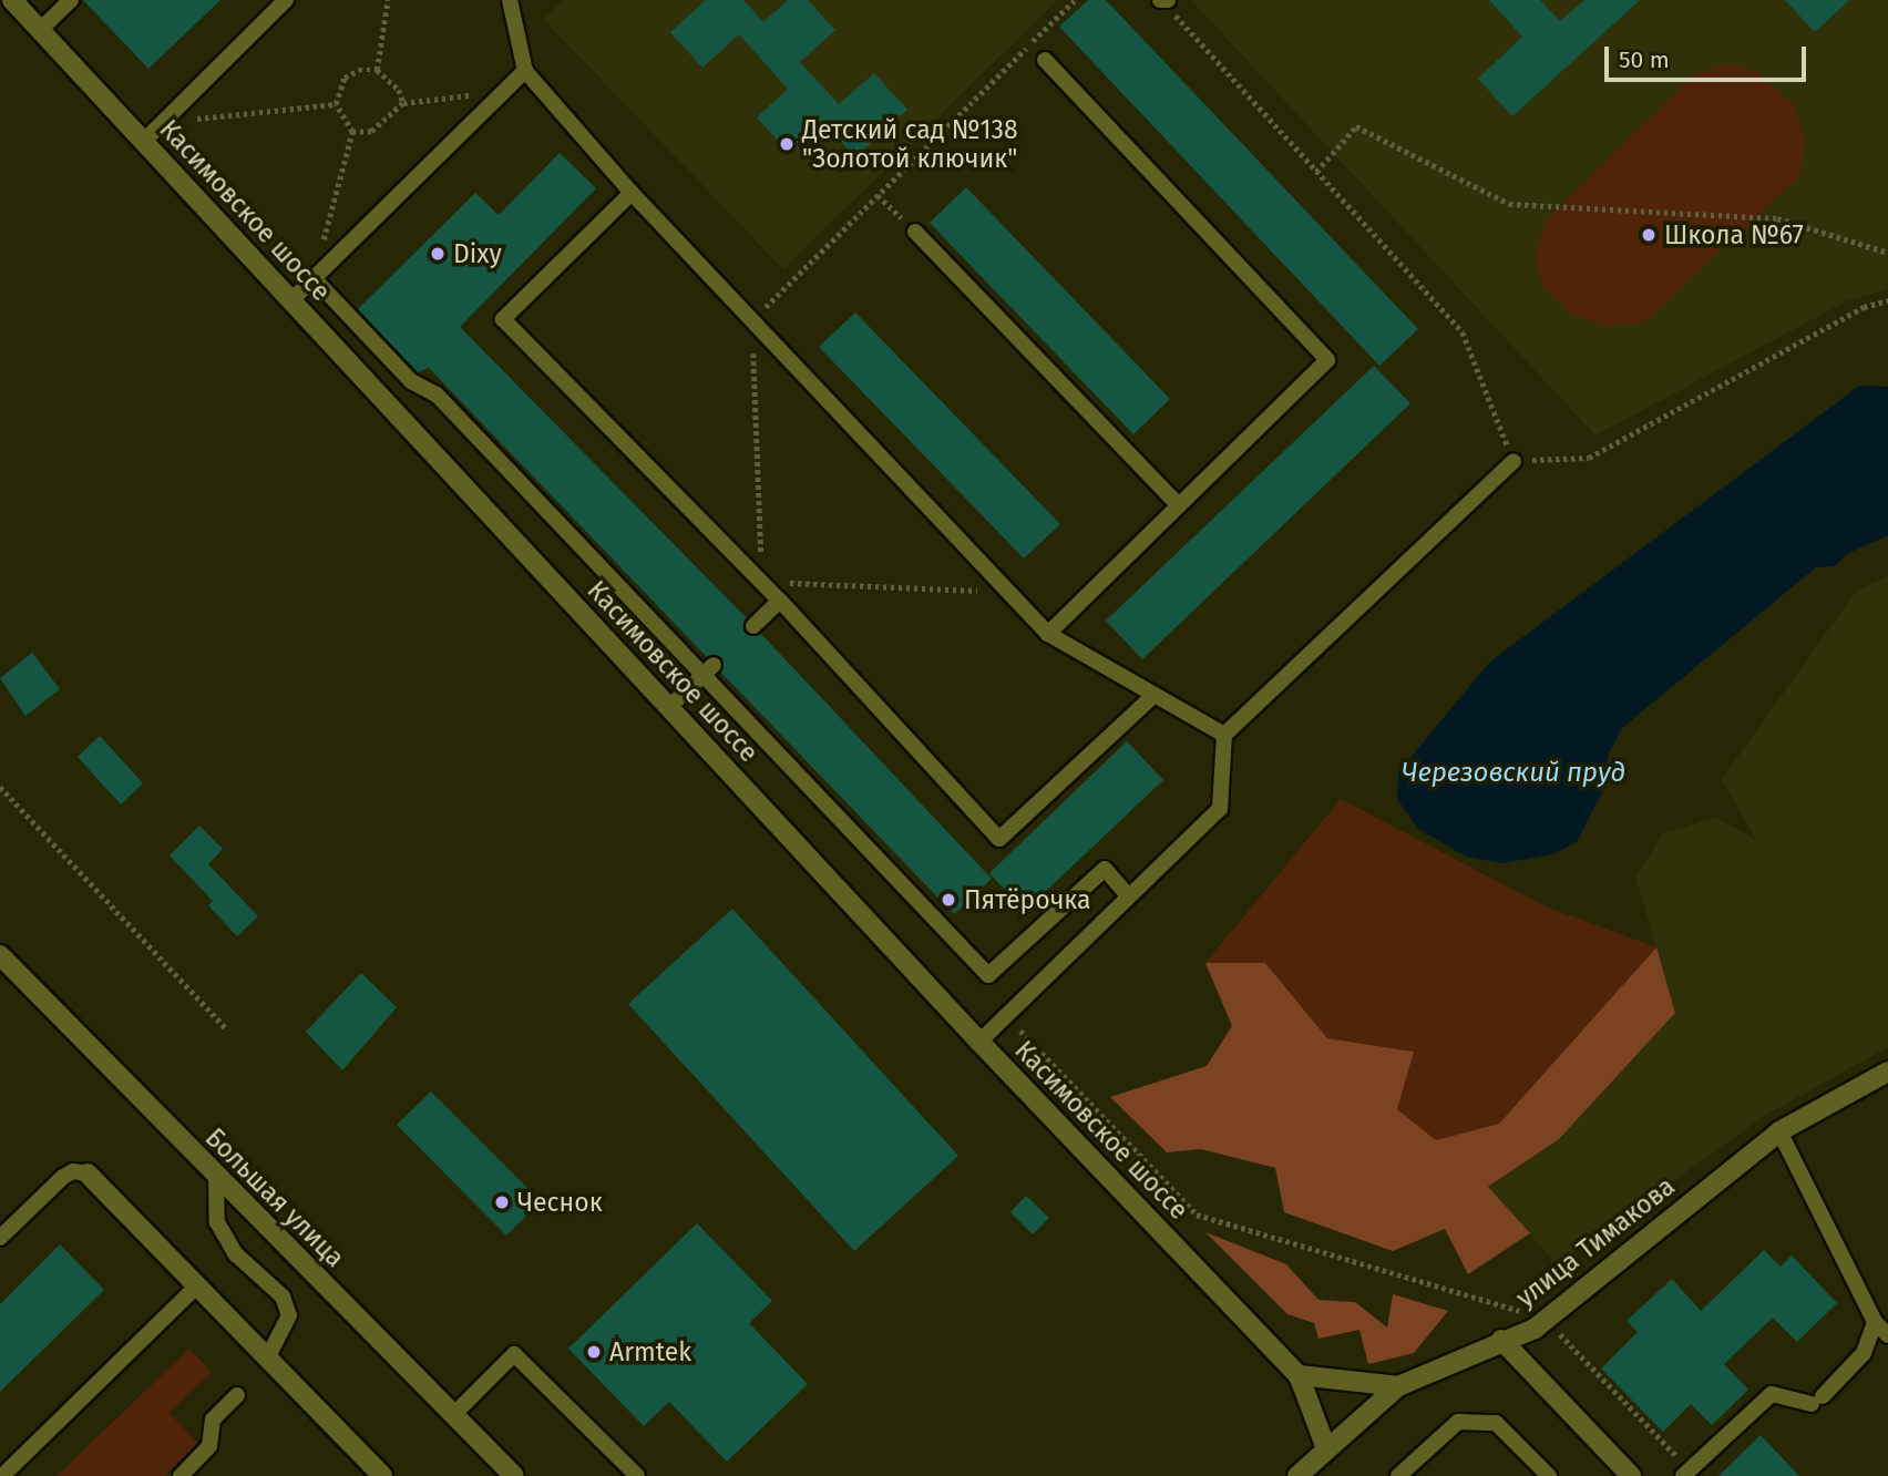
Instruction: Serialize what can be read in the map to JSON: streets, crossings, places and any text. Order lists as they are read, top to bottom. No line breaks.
{"streets":{"street":["Касимовское шоссе","Большая улица","улица Тимакова"]},"crossings":[["Касимовское шоссе","улица Тимакова"]],"water":["Черезовский пруд"],"places":["Детский сад №138 \"Золотой ключик\"","Школа №67","Dixy","Пятёрочка","Чеснок","Armtek"],"scale_bar":"50 m"}
